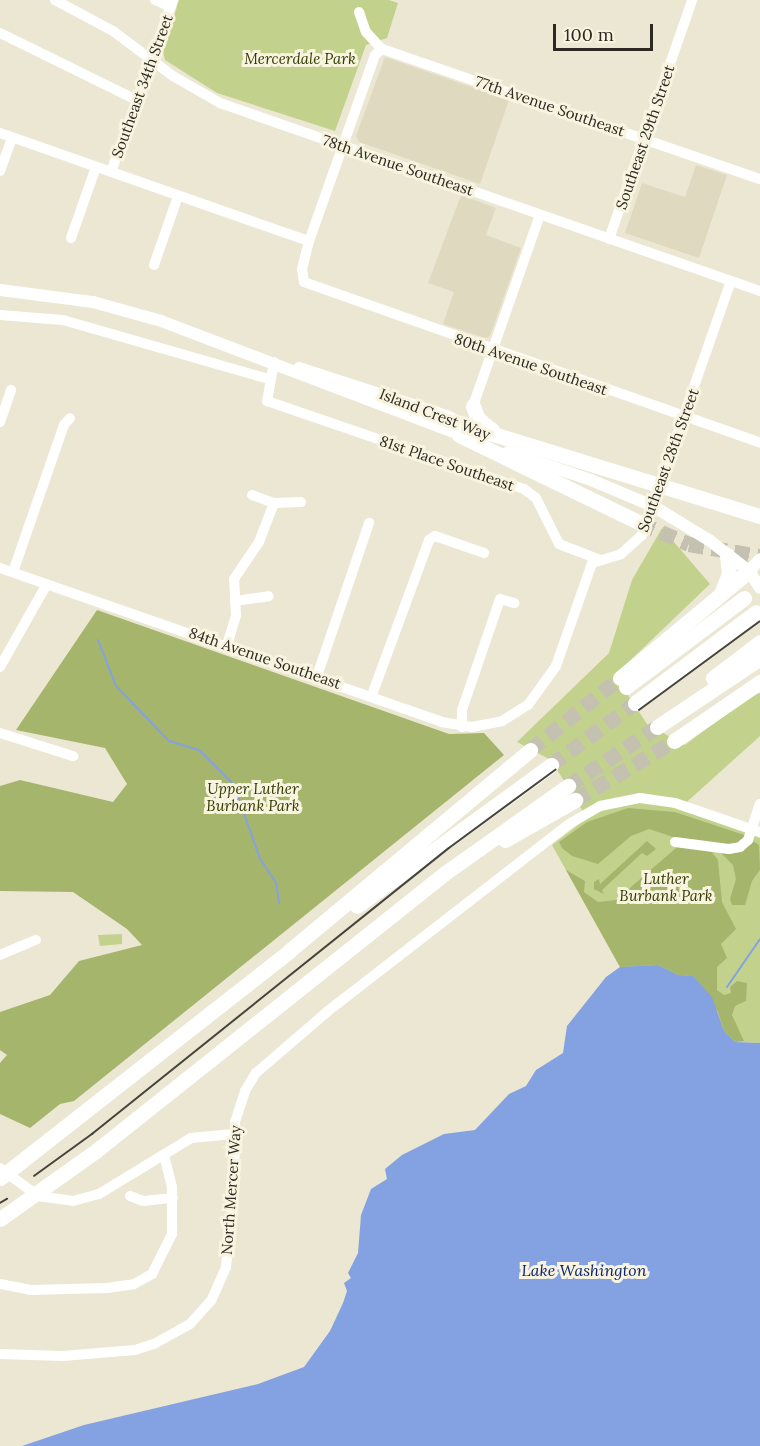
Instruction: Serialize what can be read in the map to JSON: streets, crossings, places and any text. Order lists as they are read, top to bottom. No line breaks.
{"streets":{"main road":["Island Crest Way"],"street":["Southeast 34th Street","77th Avenue Southeast","Southeast 29th Street","78th Avenue Southeast","80th Avenue Southeast","Southeast 28th Street","81st Place Southeast","84th Avenue Southeast","North Mercer Way"]},"crossings":[["Southeast 34th Street","78th Avenue Southeast"],["77th Avenue Southeast","Southeast 29th Street"],["Southeast 29th Street","78th Avenue Southeast"],["78th Avenue Southeast","Southeast 28th Street"],["80th Avenue Southeast","Southeast 28th Street"],["Island Crest Way","Southeast 28th Street"],["Southeast 28th Street","81st Place Southeast"],["Southeast 28th Street","84th Avenue Southeast"],["81st Place Southeast","84th Avenue Southeast"]],"water":["Lake Washington"],"parks":["Mercerdale Park","Upper Luther Burbank Park","Luther Burbank Park"],"scale_bar":"100 m"}
